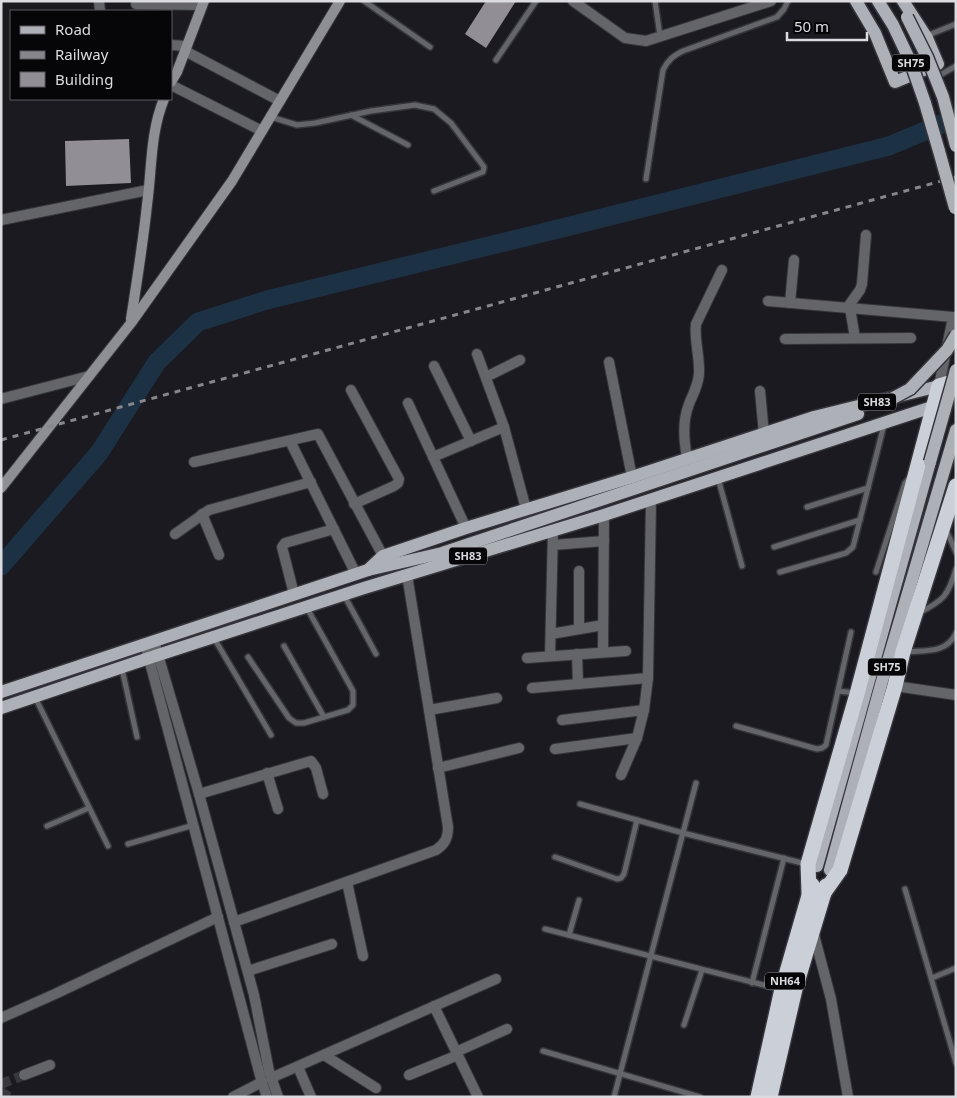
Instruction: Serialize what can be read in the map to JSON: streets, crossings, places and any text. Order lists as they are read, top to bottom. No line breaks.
{"streets":{"highway":["NH64"],"main road":["SH75","SH83"]},"crossings":[["SH75","NH64"]],"legend":["Road","Railway","Building"],"scale_bar":"50 m"}
